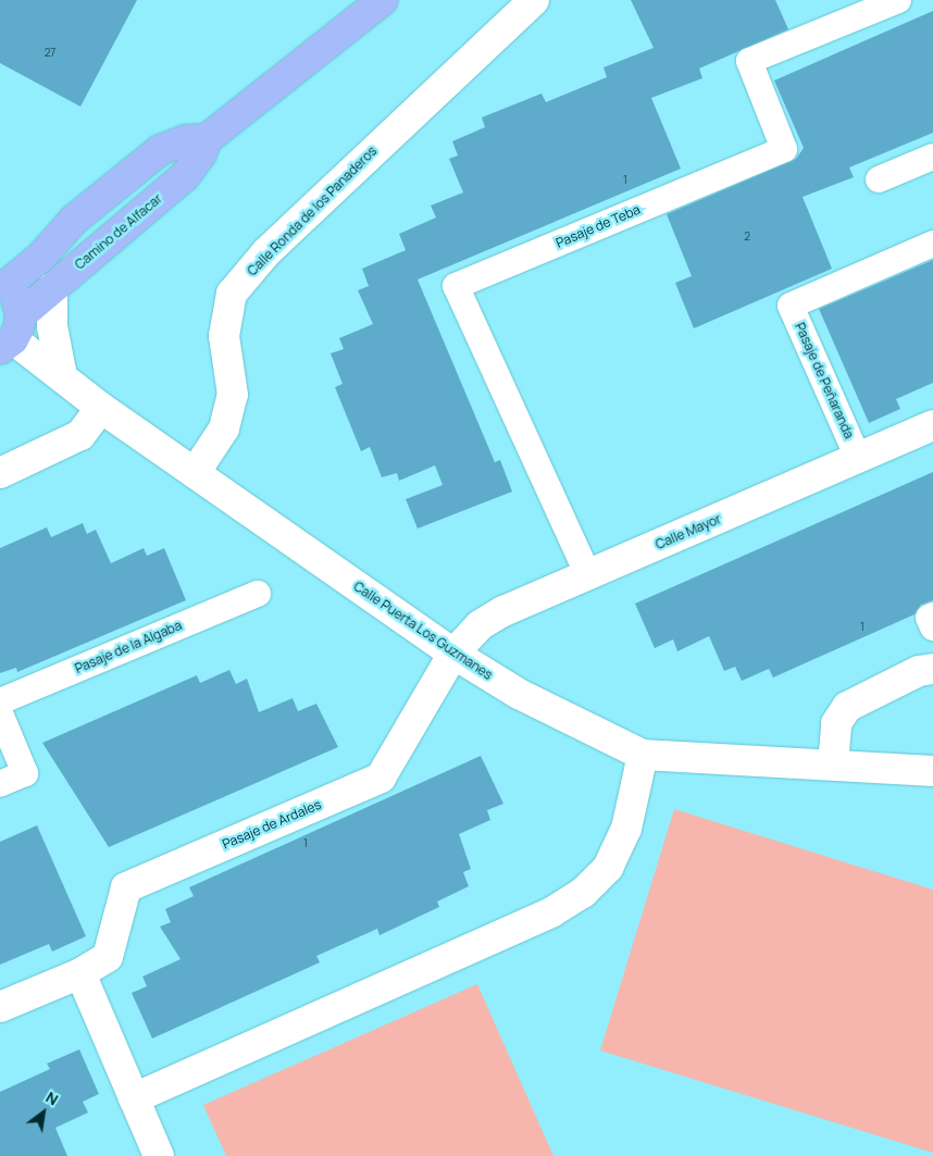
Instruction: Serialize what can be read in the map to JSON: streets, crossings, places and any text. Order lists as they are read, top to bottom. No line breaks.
{"streets":{"main road":["Camino de Alfacar"],"street":["Calle Ronda de los Panaderos","Pasaje de Teba","Pasaje de Peñaranda","Calle Mayor","Calle Puerta Los Guzmanes","Pasaje de la Algaba","Pasaje de Ardales"]},"crossings":[["Calle Ronda de los Panaderos","Calle Puerta Los Guzmanes"],["Camino de Alfacar","Calle Puerta Los Guzmanes"],["Calle Mayor","Calle Puerta Los Guzmanes"],["Calle Mayor","Pasaje de Ardales"],["Calle Puerta Los Guzmanes","Pasaje de Ardales"]],"house_numbers":["27","1","2","1","1"],"north":"top right"}
